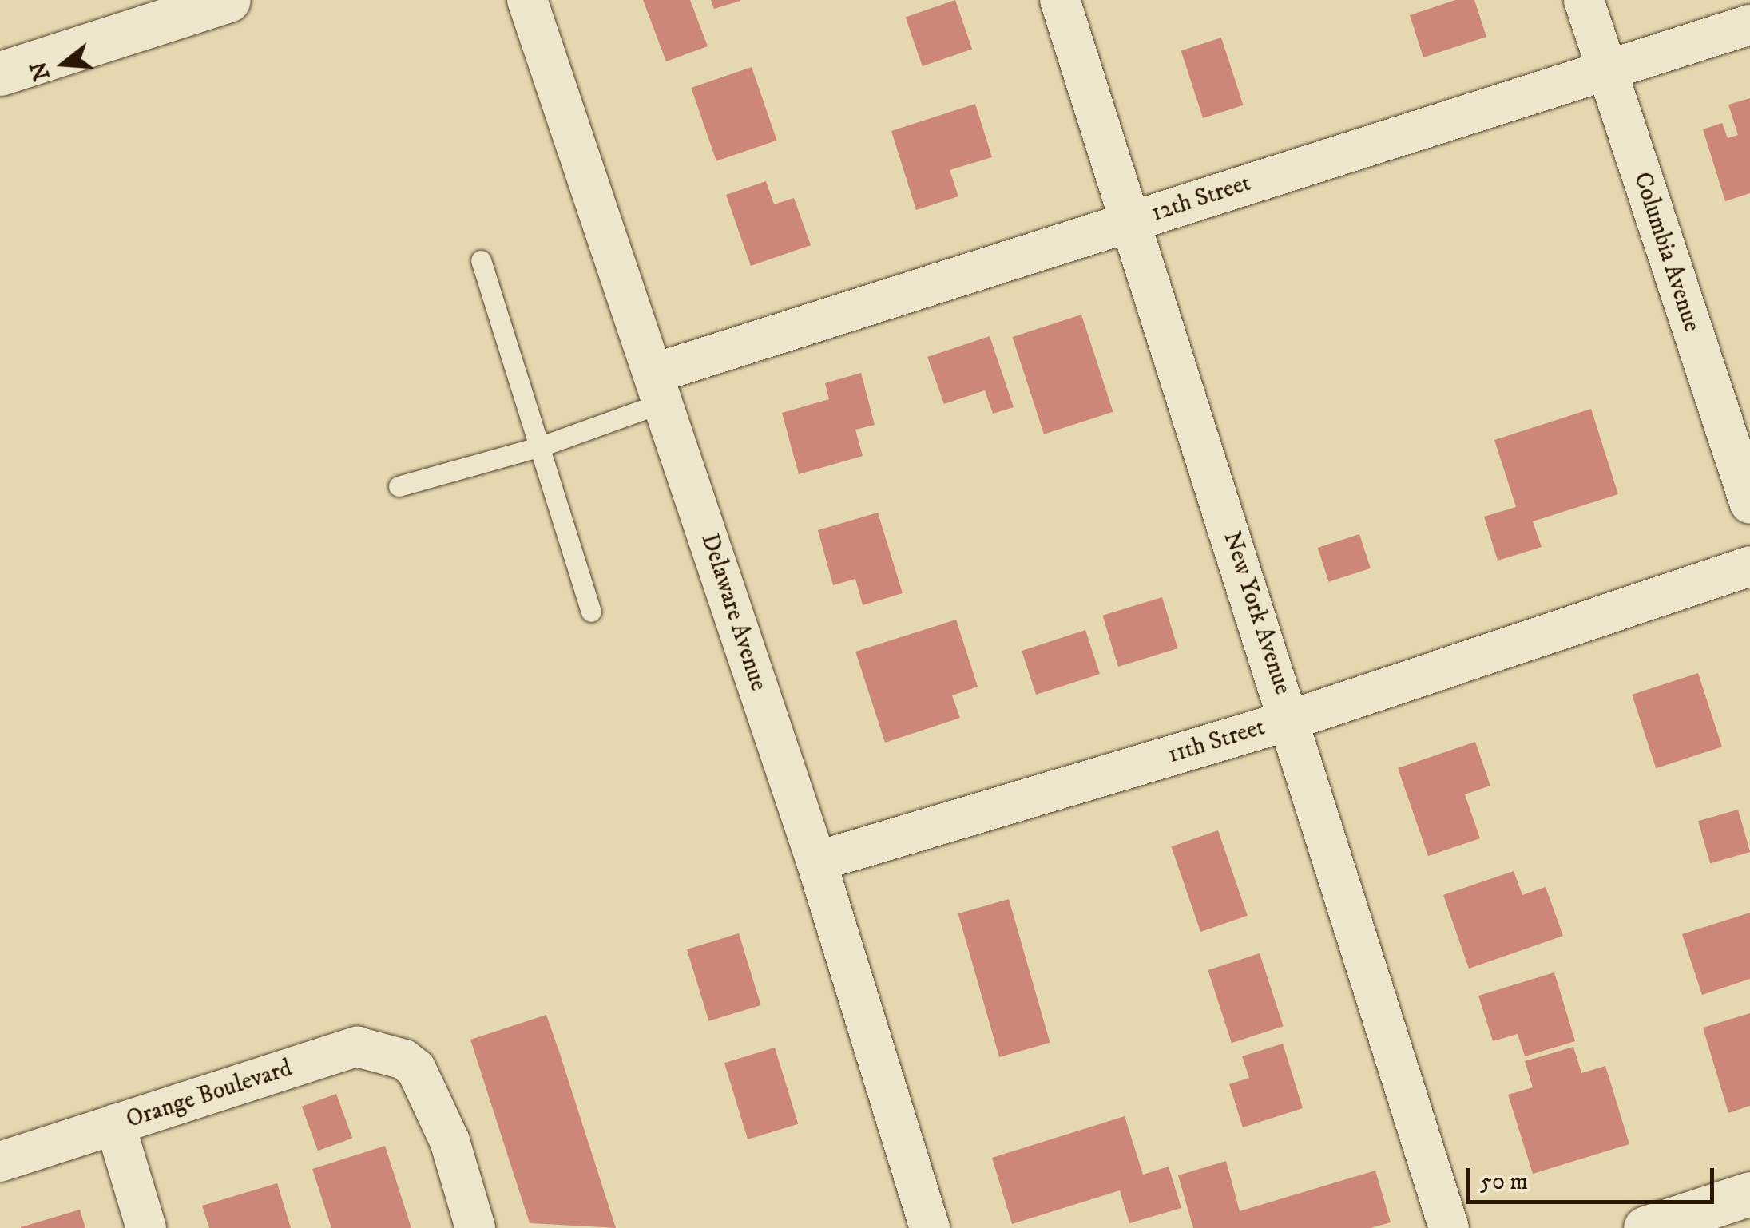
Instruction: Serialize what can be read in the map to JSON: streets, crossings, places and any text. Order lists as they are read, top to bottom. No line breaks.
{"streets":{"street":["12th Street","Columbia Avenue","Delaware Avenue","New York Avenue","11th Street","Orange Boulevard"]},"crossings":[["12th Street","Columbia Avenue"],["12th Street","Delaware Avenue"],["12th Street","New York Avenue"],["Delaware Avenue","11th Street"],["New York Avenue","11th Street"]],"scale_bar":"50 m","north":"left"}
